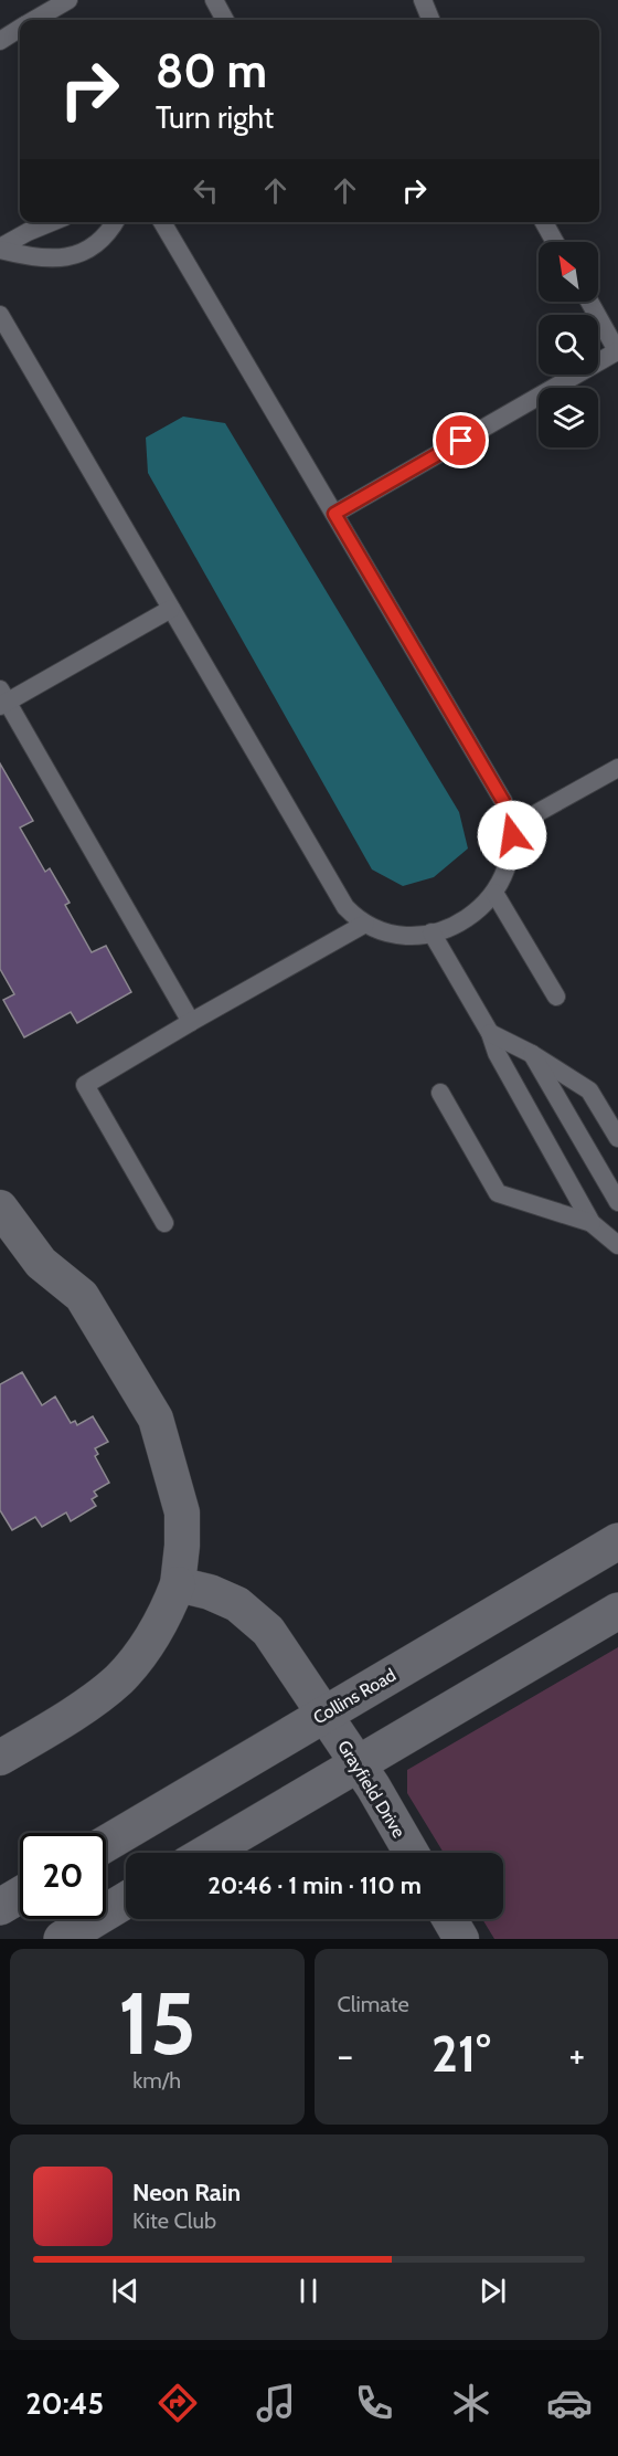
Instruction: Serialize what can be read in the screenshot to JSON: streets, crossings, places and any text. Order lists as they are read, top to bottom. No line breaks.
{"streets":{"main road":["Collins Road"],"street":["Grayfield Drive"]},"crossings":[["Collins Road","Grayfield Drive"]],"north":"top left","page":{"turn":["80 m","Turn right"],"limit":"20","trip":"20:46 · 1 min · 110 m","tile":[["15","km/h"],"Climate"],"heat":["−","21°","+"],"song":["Neon Rain","Kite Club"],"tabs":"20:45"}}
